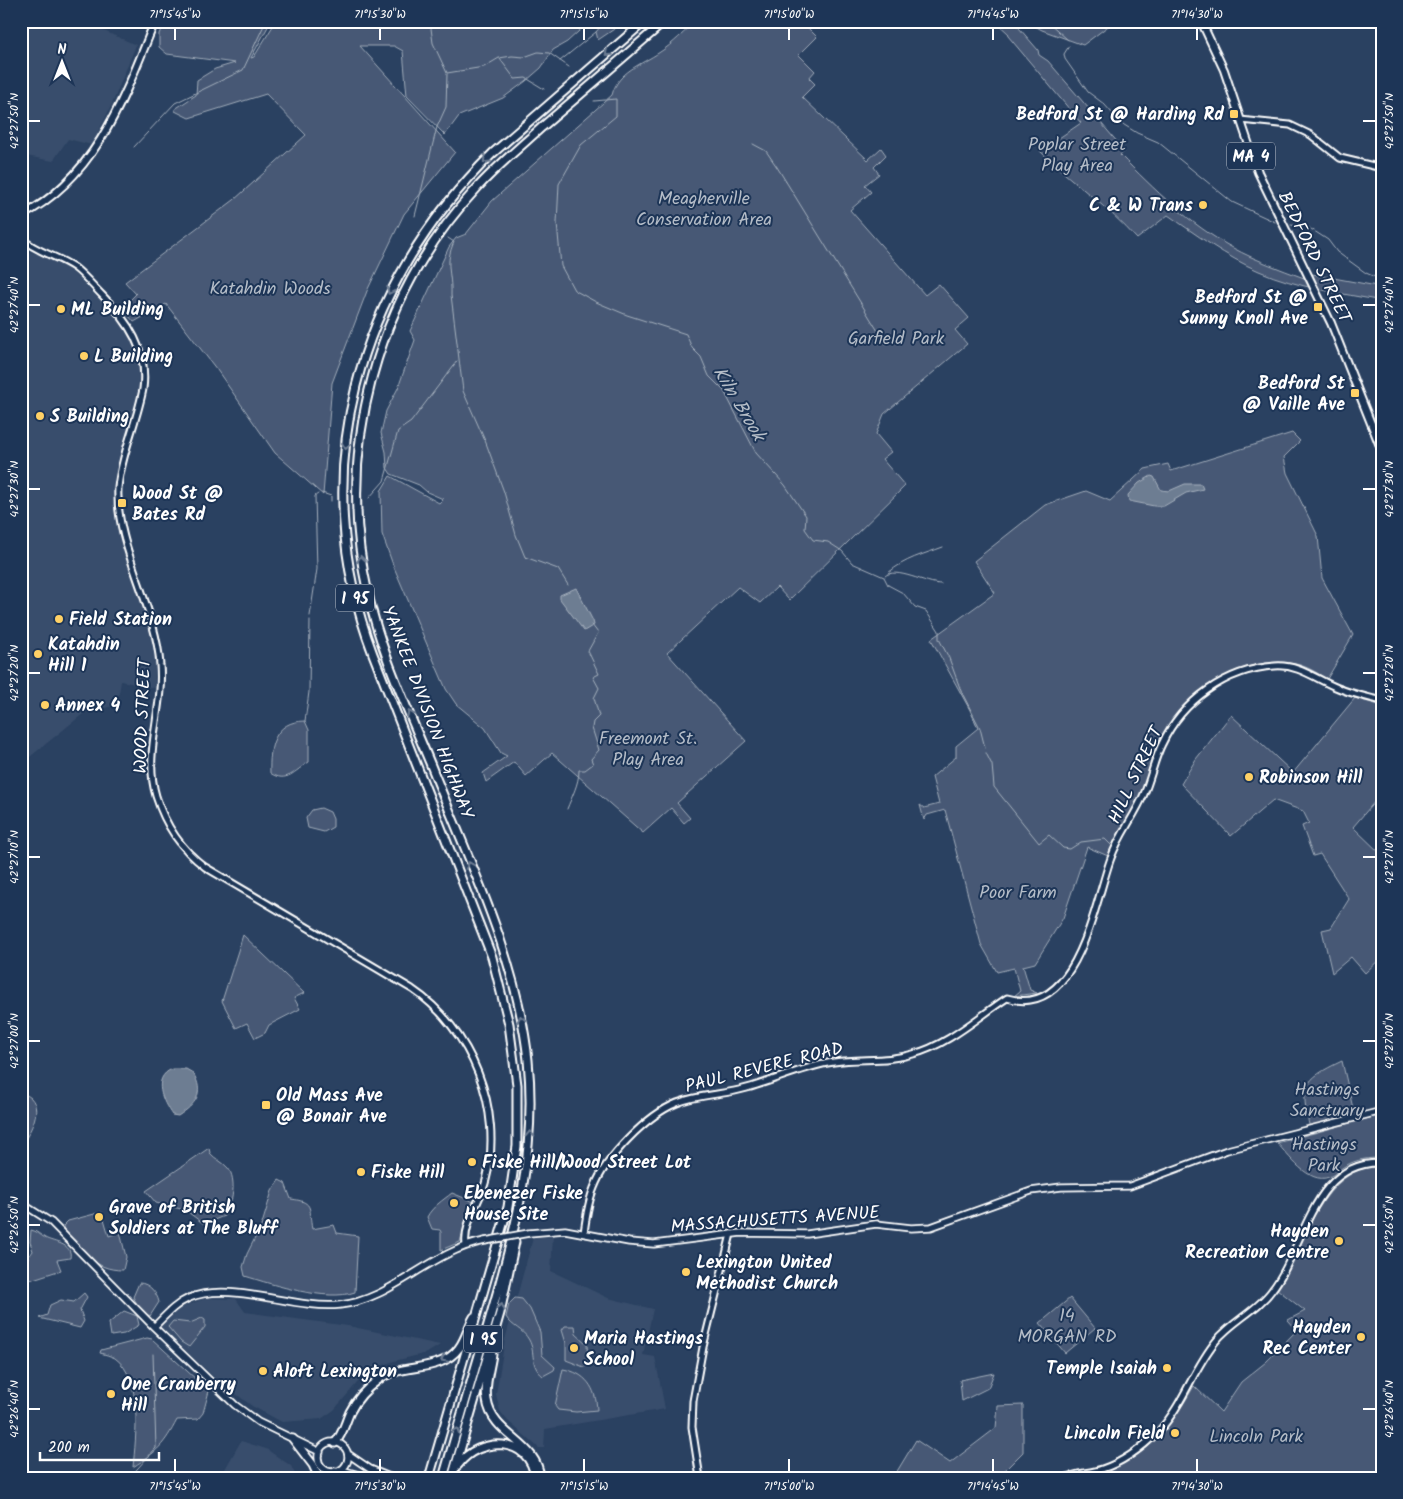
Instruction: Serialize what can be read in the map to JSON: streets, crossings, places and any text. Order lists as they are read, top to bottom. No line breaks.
{"streets":{"highway":["I 95","YANKEE DIVISION HIGHWAY"],"main road":["MA 4","BEDFORD STREET","MASSACHUSETTS AVENUE"],"street":["WOOD STREET","HILL STREET","PAUL REVERE ROAD"]},"crossings":[["WOOD STREET","MASSACHUSETTS AVENUE"],["HILL STREET","PAUL REVERE ROAD"],["PAUL REVERE ROAD","MASSACHUSETTS AVENUE"]],"water":["Kiln Brook"],"parks":["Poplar Street Play Area","Meagherville Conservation Area","Katahdin Woods","Garfield Park","Freemont St. Play Area","Poor Farm","Hastings Sanctuary","Hastings Park","14 MORGAN RD","Lincoln Park"],"places":{"transit":["Bedford St @ Harding Rd","Bedford St @ Sunny Knoll Ave","Bedford St @ Vaille Ave","Wood St @ Bates Rd","Old Mass Ave @ Bonair Ave"],"other":["C & W Trans","ML Building","L Building","S Building","Field Station","Katahdin Hill 1","Annex 4","Robinson Hill","Fiske Hill/Wood Street Lot","Fiske Hill","Ebenezer Fiske House Site","Grave of British Soldiers at The Bluff","Hayden Recreation Centre","Lexington United Methodist Church","Hayden Rec Center","Maria Hastings School","Temple Isaiah","Aloft Lexington","One Cranberry Hill","Lincoln Field"]},"scale_bar":"200 m","north":"top","coordinates":["71°15'45\"W","71°15'30\"W","71°15'15\"W","71°15'00\"W","71°14'45\"W","71°14'30\"W","42°27'50\"N","42°27'40\"N","42°27'30\"N","42°27'20\"N","42°27'10\"N","42°27'00\"N","42°26'50\"N","42°26'40\"N"]}
